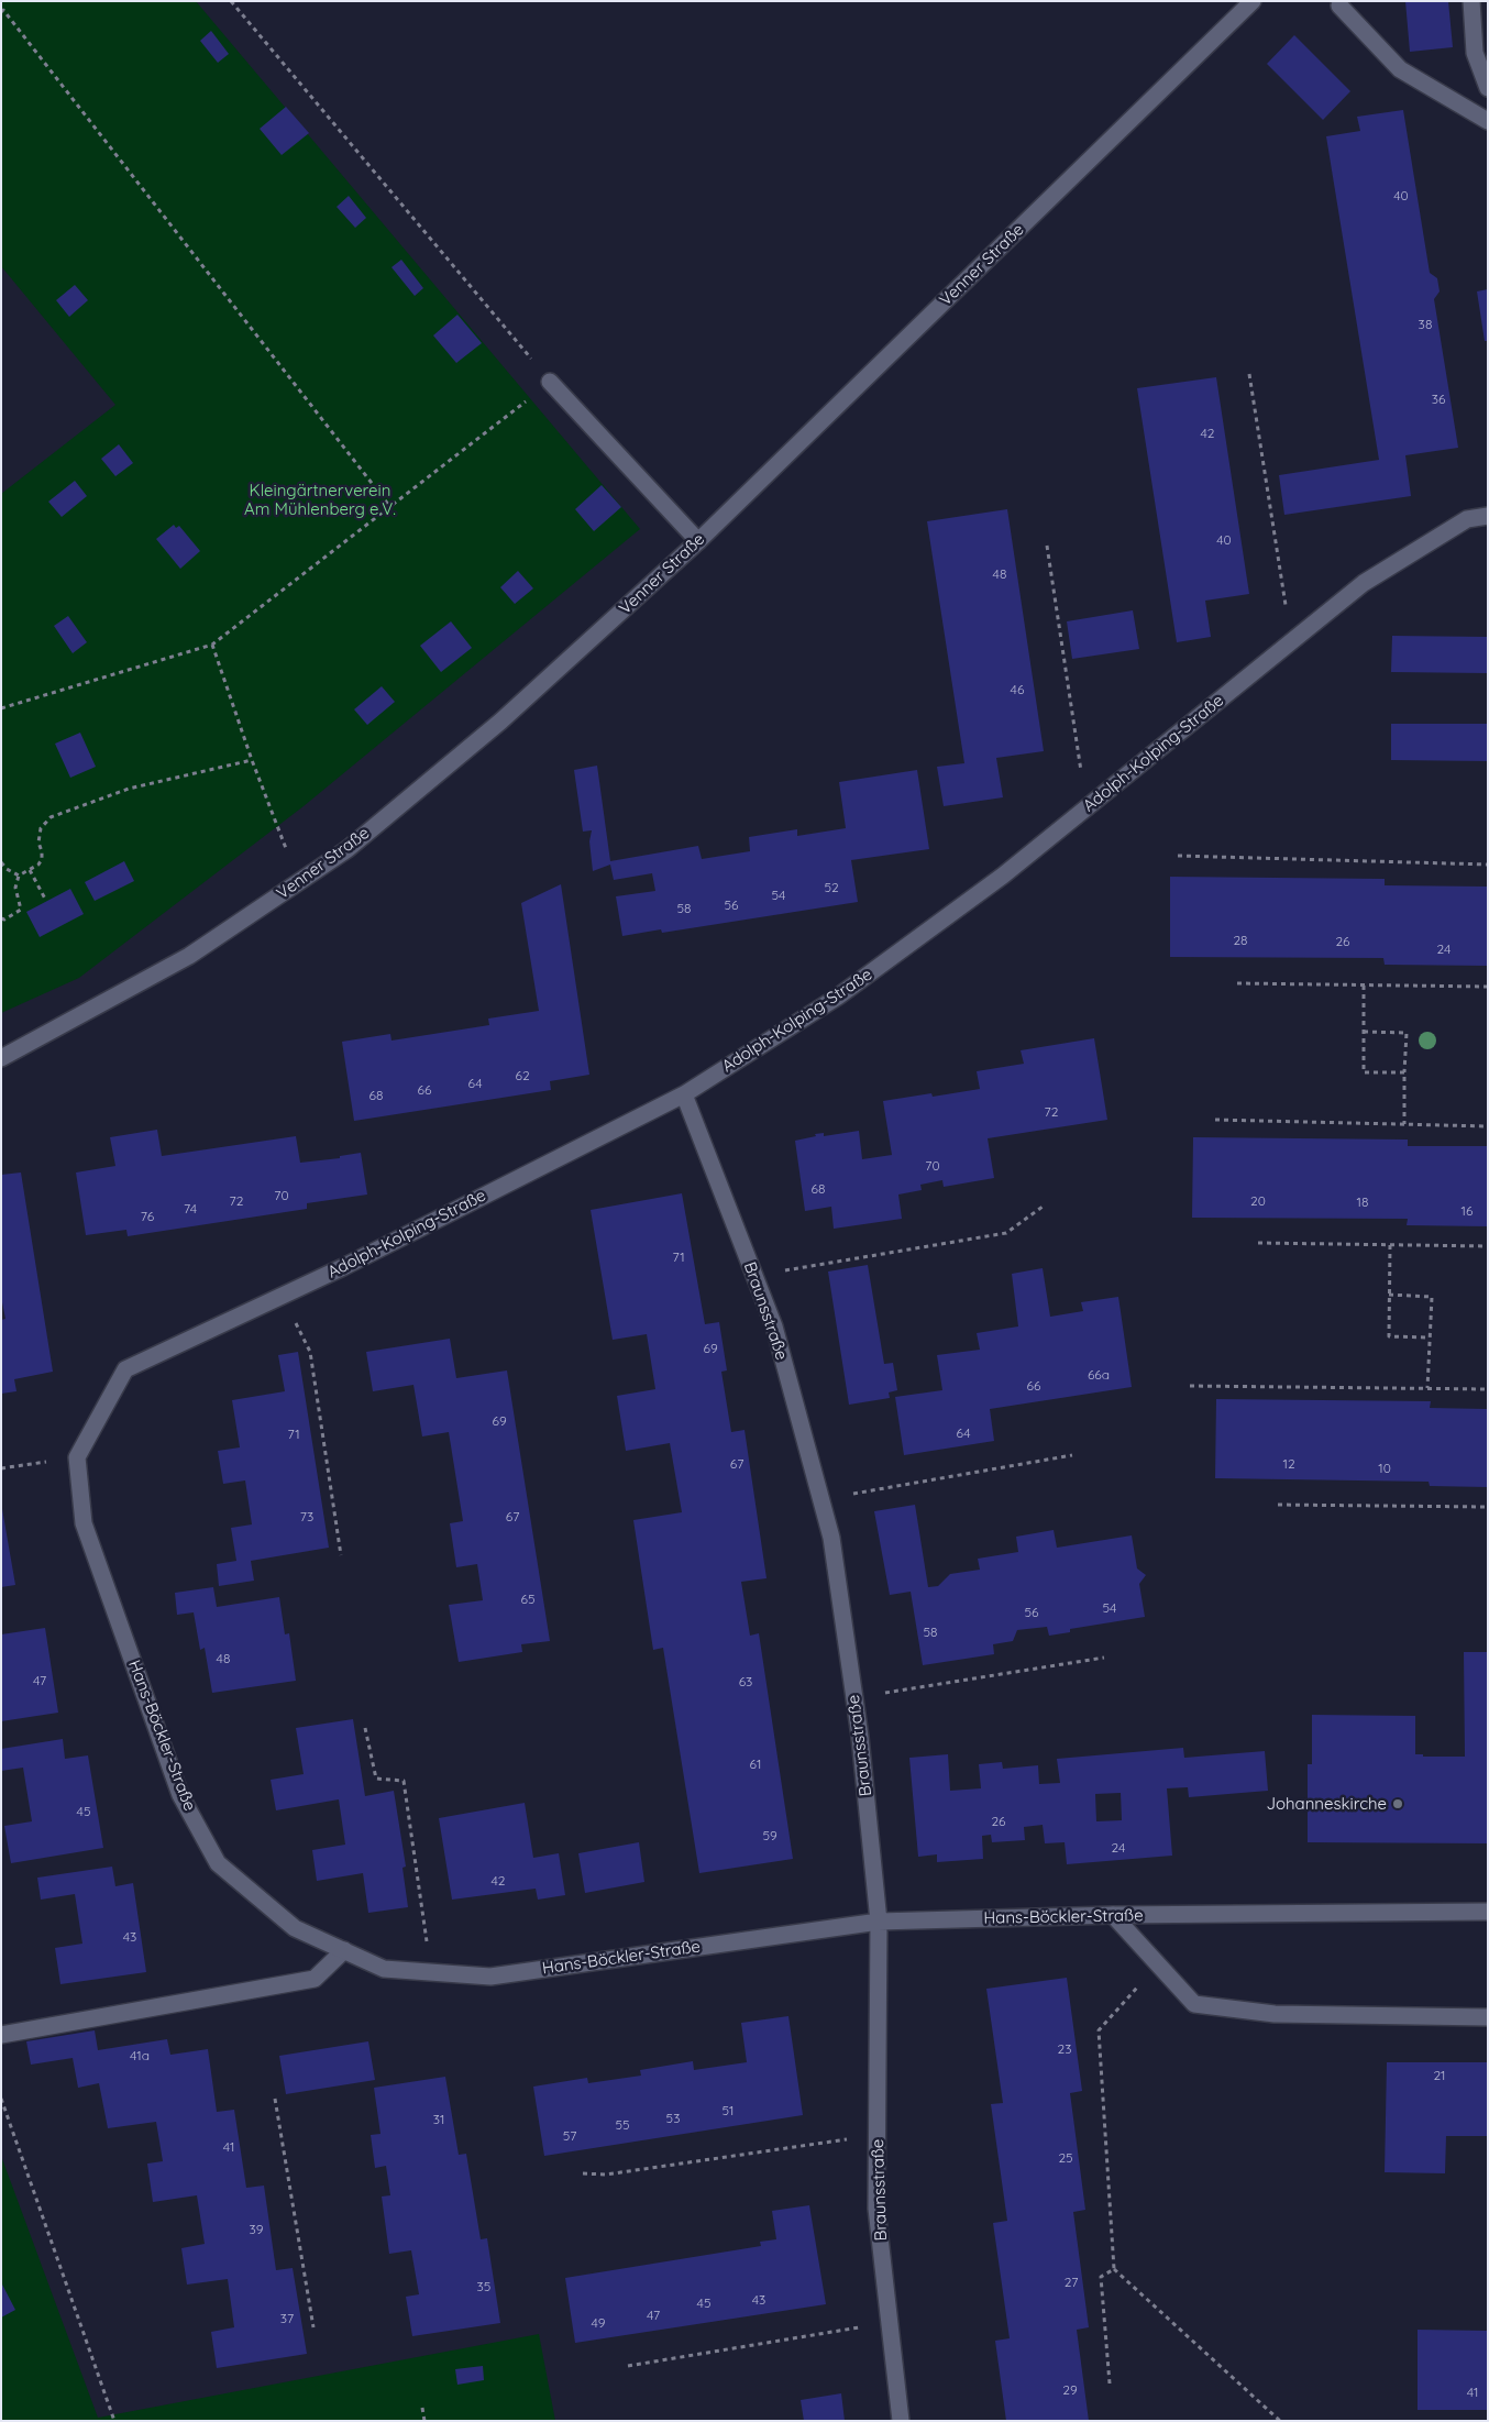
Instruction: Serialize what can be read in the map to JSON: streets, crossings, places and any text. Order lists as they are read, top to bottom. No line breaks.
{"streets":{"street":["Venner Straße","Adolph-Kolping-Straße","Braunsstraße","Hans-Böckler-Straße"]},"crossings":[["Adolph-Kolping-Straße","Braunsstraße"],["Adolph-Kolping-Straße","Hans-Böckler-Straße"],["Braunsstraße","Hans-Böckler-Straße"]],"parks":["Kleingärtnerverein Am Mühlenberg e.V."],"places":["Johanneskirche"],"house_numbers":["40","38","36","42","40","48","46","52","54","56","58","28","26","24","62","64","66","68","72","70","68","70","72","20","18","74","16","76","71","69","66a","66","69","64","71","67","12","10","73","67","65","54","56","58","48","47","63","61","45","26","59","24","42","43","23","41a","21","51","53","31","55","57","41","25","39","27","35","43","45","47","37","49","29","41"]}
